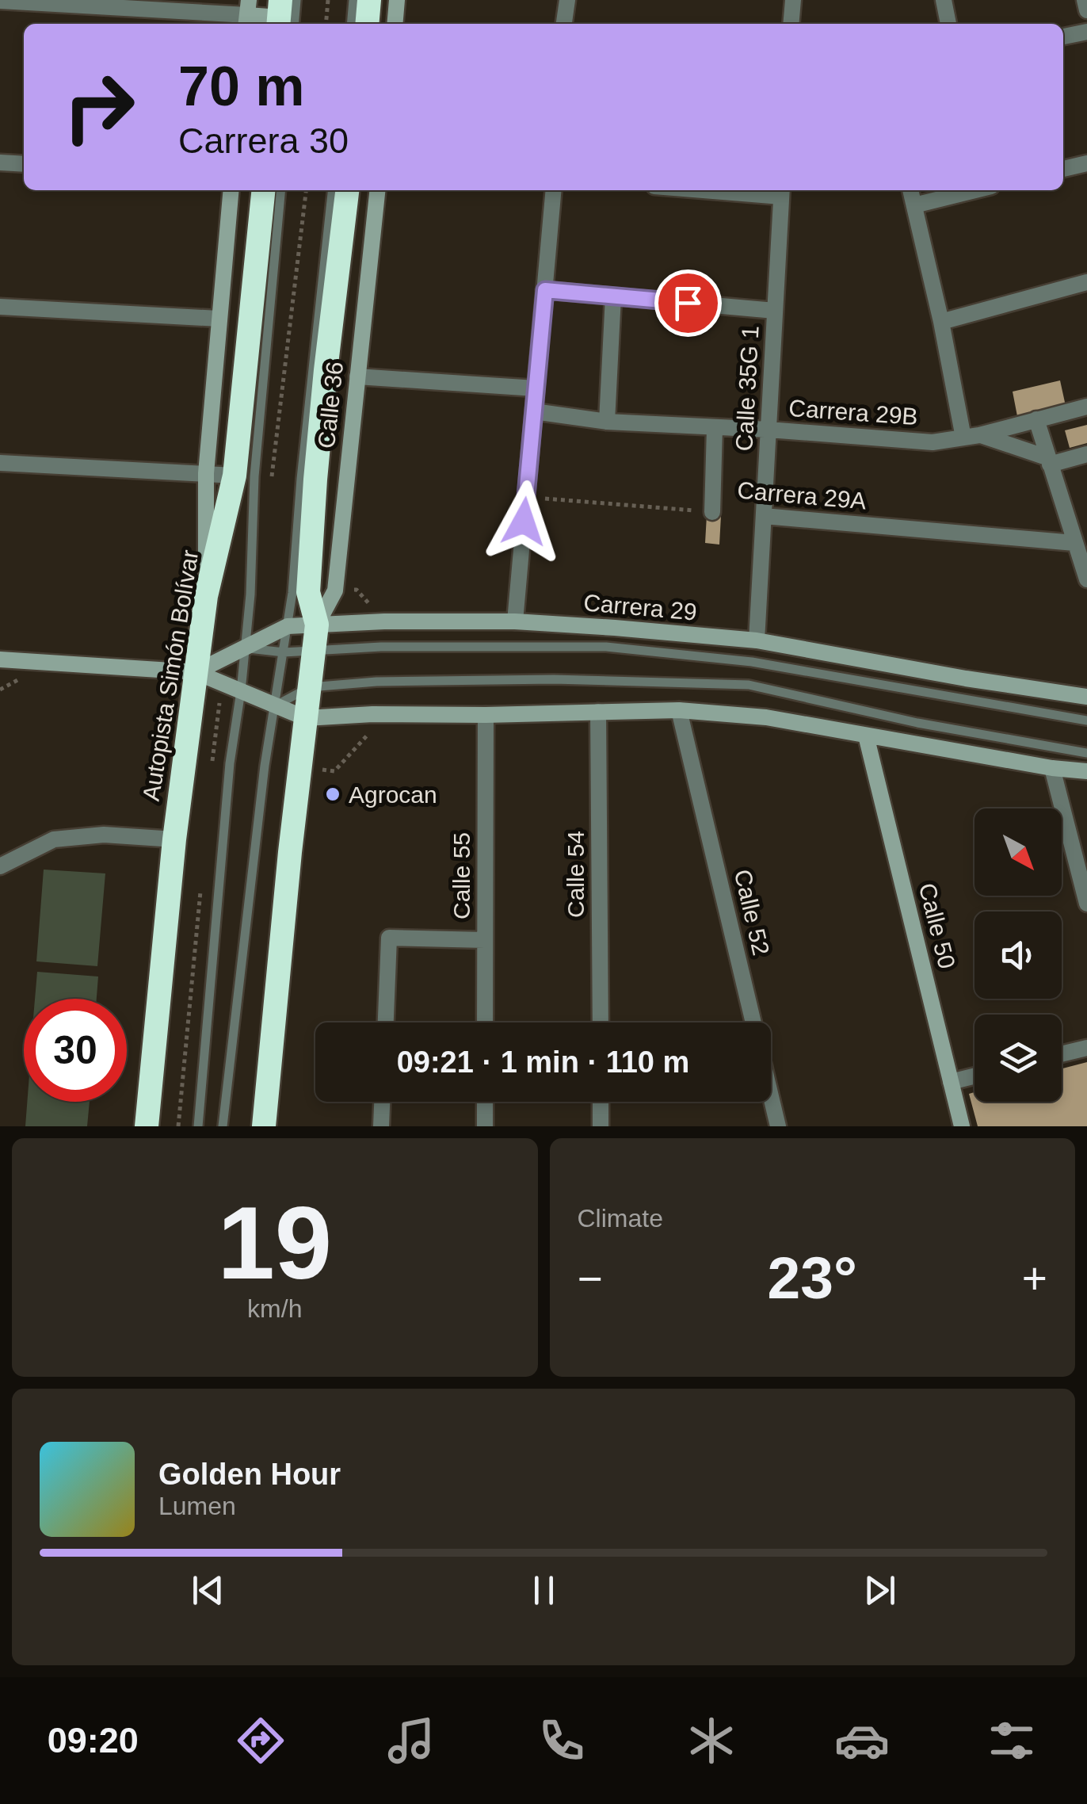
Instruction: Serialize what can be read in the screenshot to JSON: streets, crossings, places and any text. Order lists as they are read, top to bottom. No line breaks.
{"streets":{"highway":["Autopista Simón Bolívar"],"main road":["Calle 36","Carrera 29","Calle 50"],"street":["Calle 35G 1","Carrera 29B","Carrera 29A","Calle 54","Calle 55","Calle 52"]},"crossings":[["Calle 35G 1","Carrera 29B"],["Calle 35G 1","Carrera 29A"],["Calle 35G 1","Carrera 29"],["Calle 36","Carrera 29"],["Carrera 29","Autopista Simón Bolívar"],["Carrera 29","Calle 54"],["Carrera 29","Calle 55"],["Carrera 29","Calle 52"],["Carrera 29","Calle 50"]],"places":["Agrocan"],"north":"bottom right","page":{"turn":["70 m","Carrera 30"],"limit":"30","trip":"09:21 · 1 min · 110 m","tile":[["19","km/h"],"Climate"],"heat":["−","23°","+"],"song":["Golden Hour","Lumen"],"tabs":"09:20"}}
